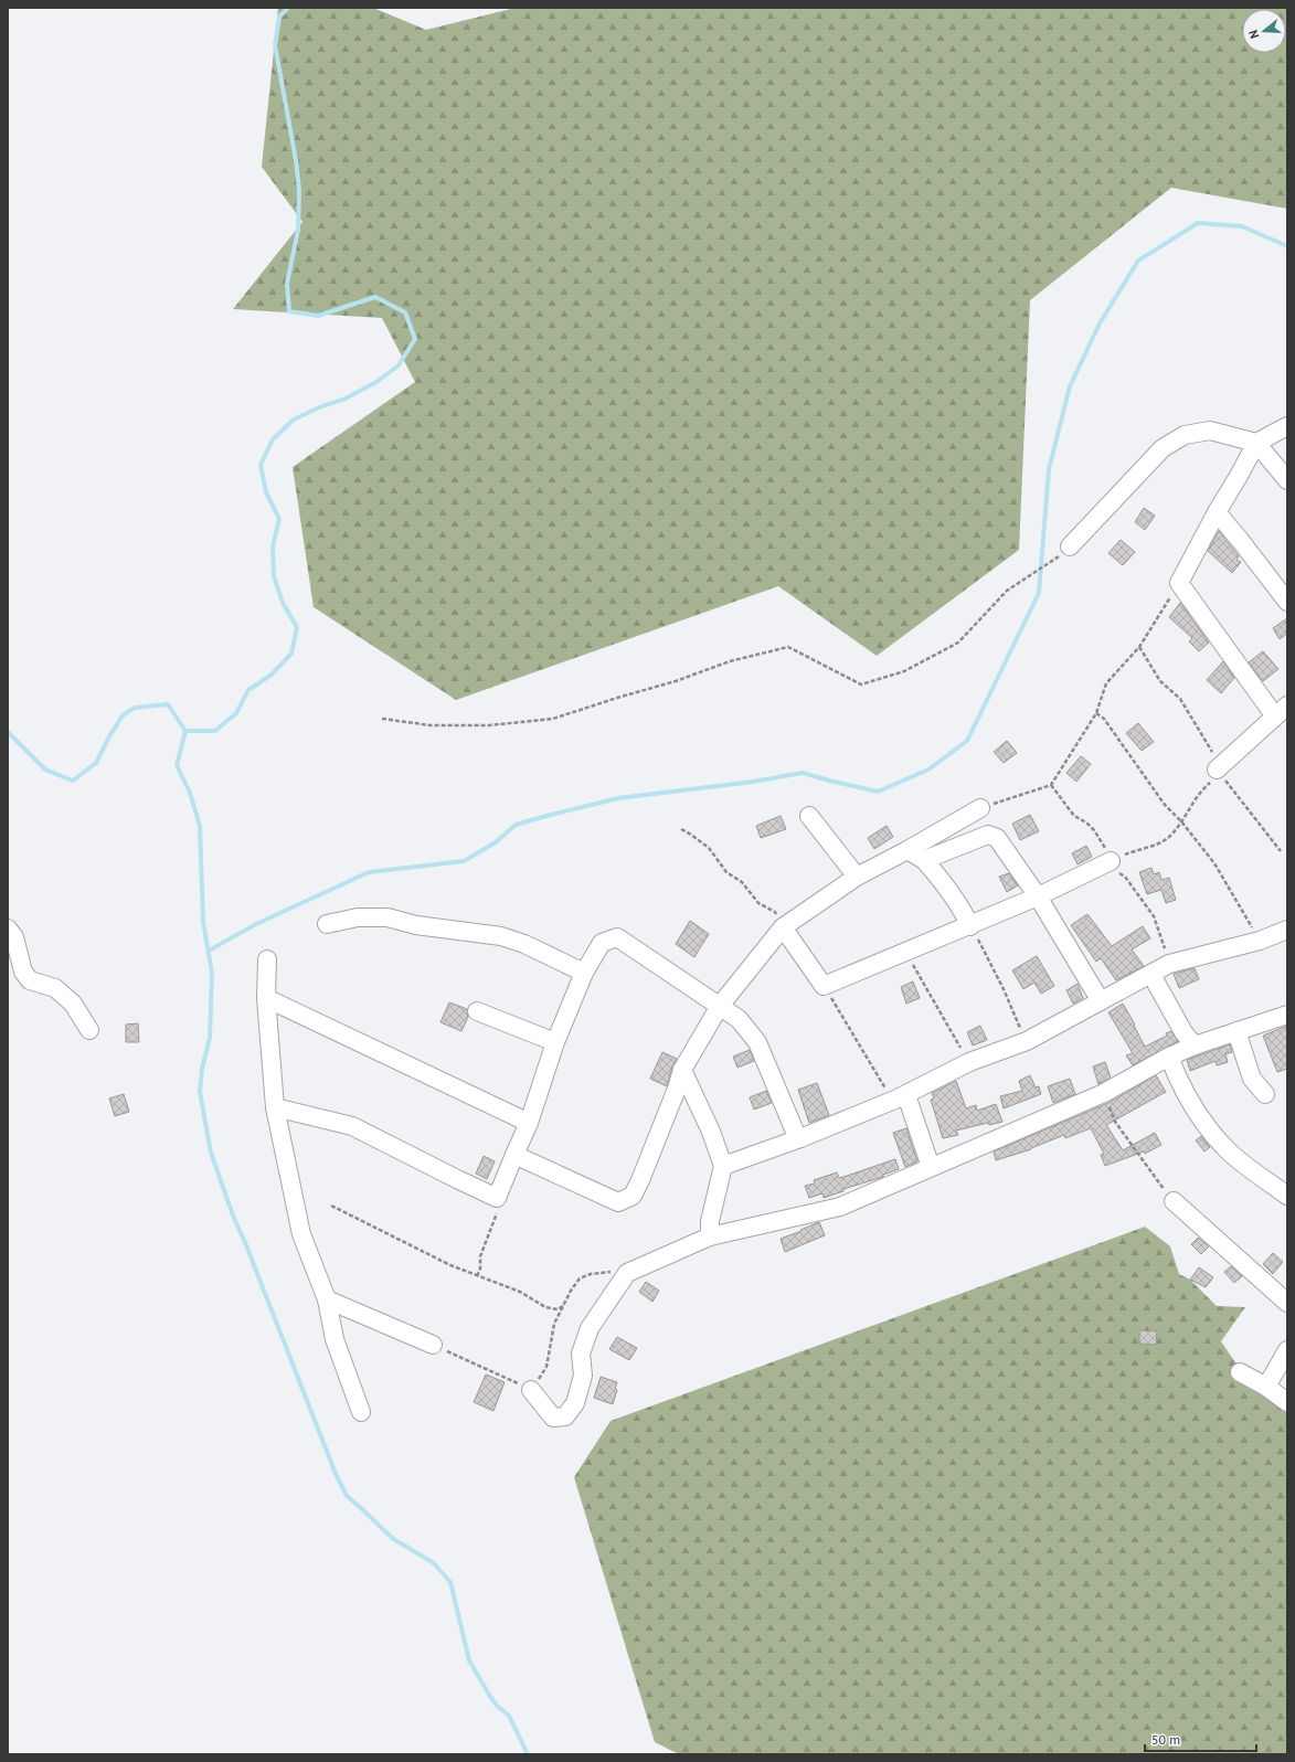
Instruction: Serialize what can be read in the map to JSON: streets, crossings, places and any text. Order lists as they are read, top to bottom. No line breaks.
{"scale_bar":"50 m","north":"left"}
